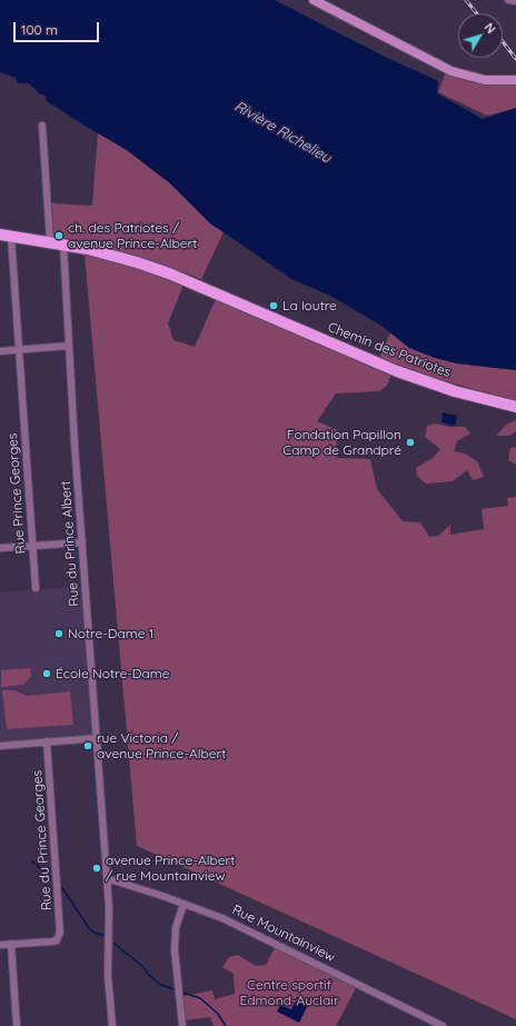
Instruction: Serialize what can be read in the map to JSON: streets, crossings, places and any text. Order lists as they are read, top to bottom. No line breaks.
{"streets":{"main road":["Chemin des Patriotes"],"street":["Rue Prince Georges","Rue du Prince Albert","Rue du Prince Georges","Rue Mountainview"]},"crossings":[["Chemin des Patriotes","Rue Prince Georges"],["Chemin des Patriotes","Rue du Prince Albert"],["Rue du Prince Albert","Rue Mountainview"]],"water":["Rivière Richelieu"],"parks":["Centre sportif Edmond-Auclair"],"places":["ch. des Patriotes / avenue Prince-Albert","La loutre","Fondation Papillon Camp de Grandpré","Notre-Dame 1","École Notre-Dame","rue Victoria / avenue Prince-Albert","avenue Prince-Albert / rue Mountainview"],"scale_bar":"100 m","north":"top right"}
